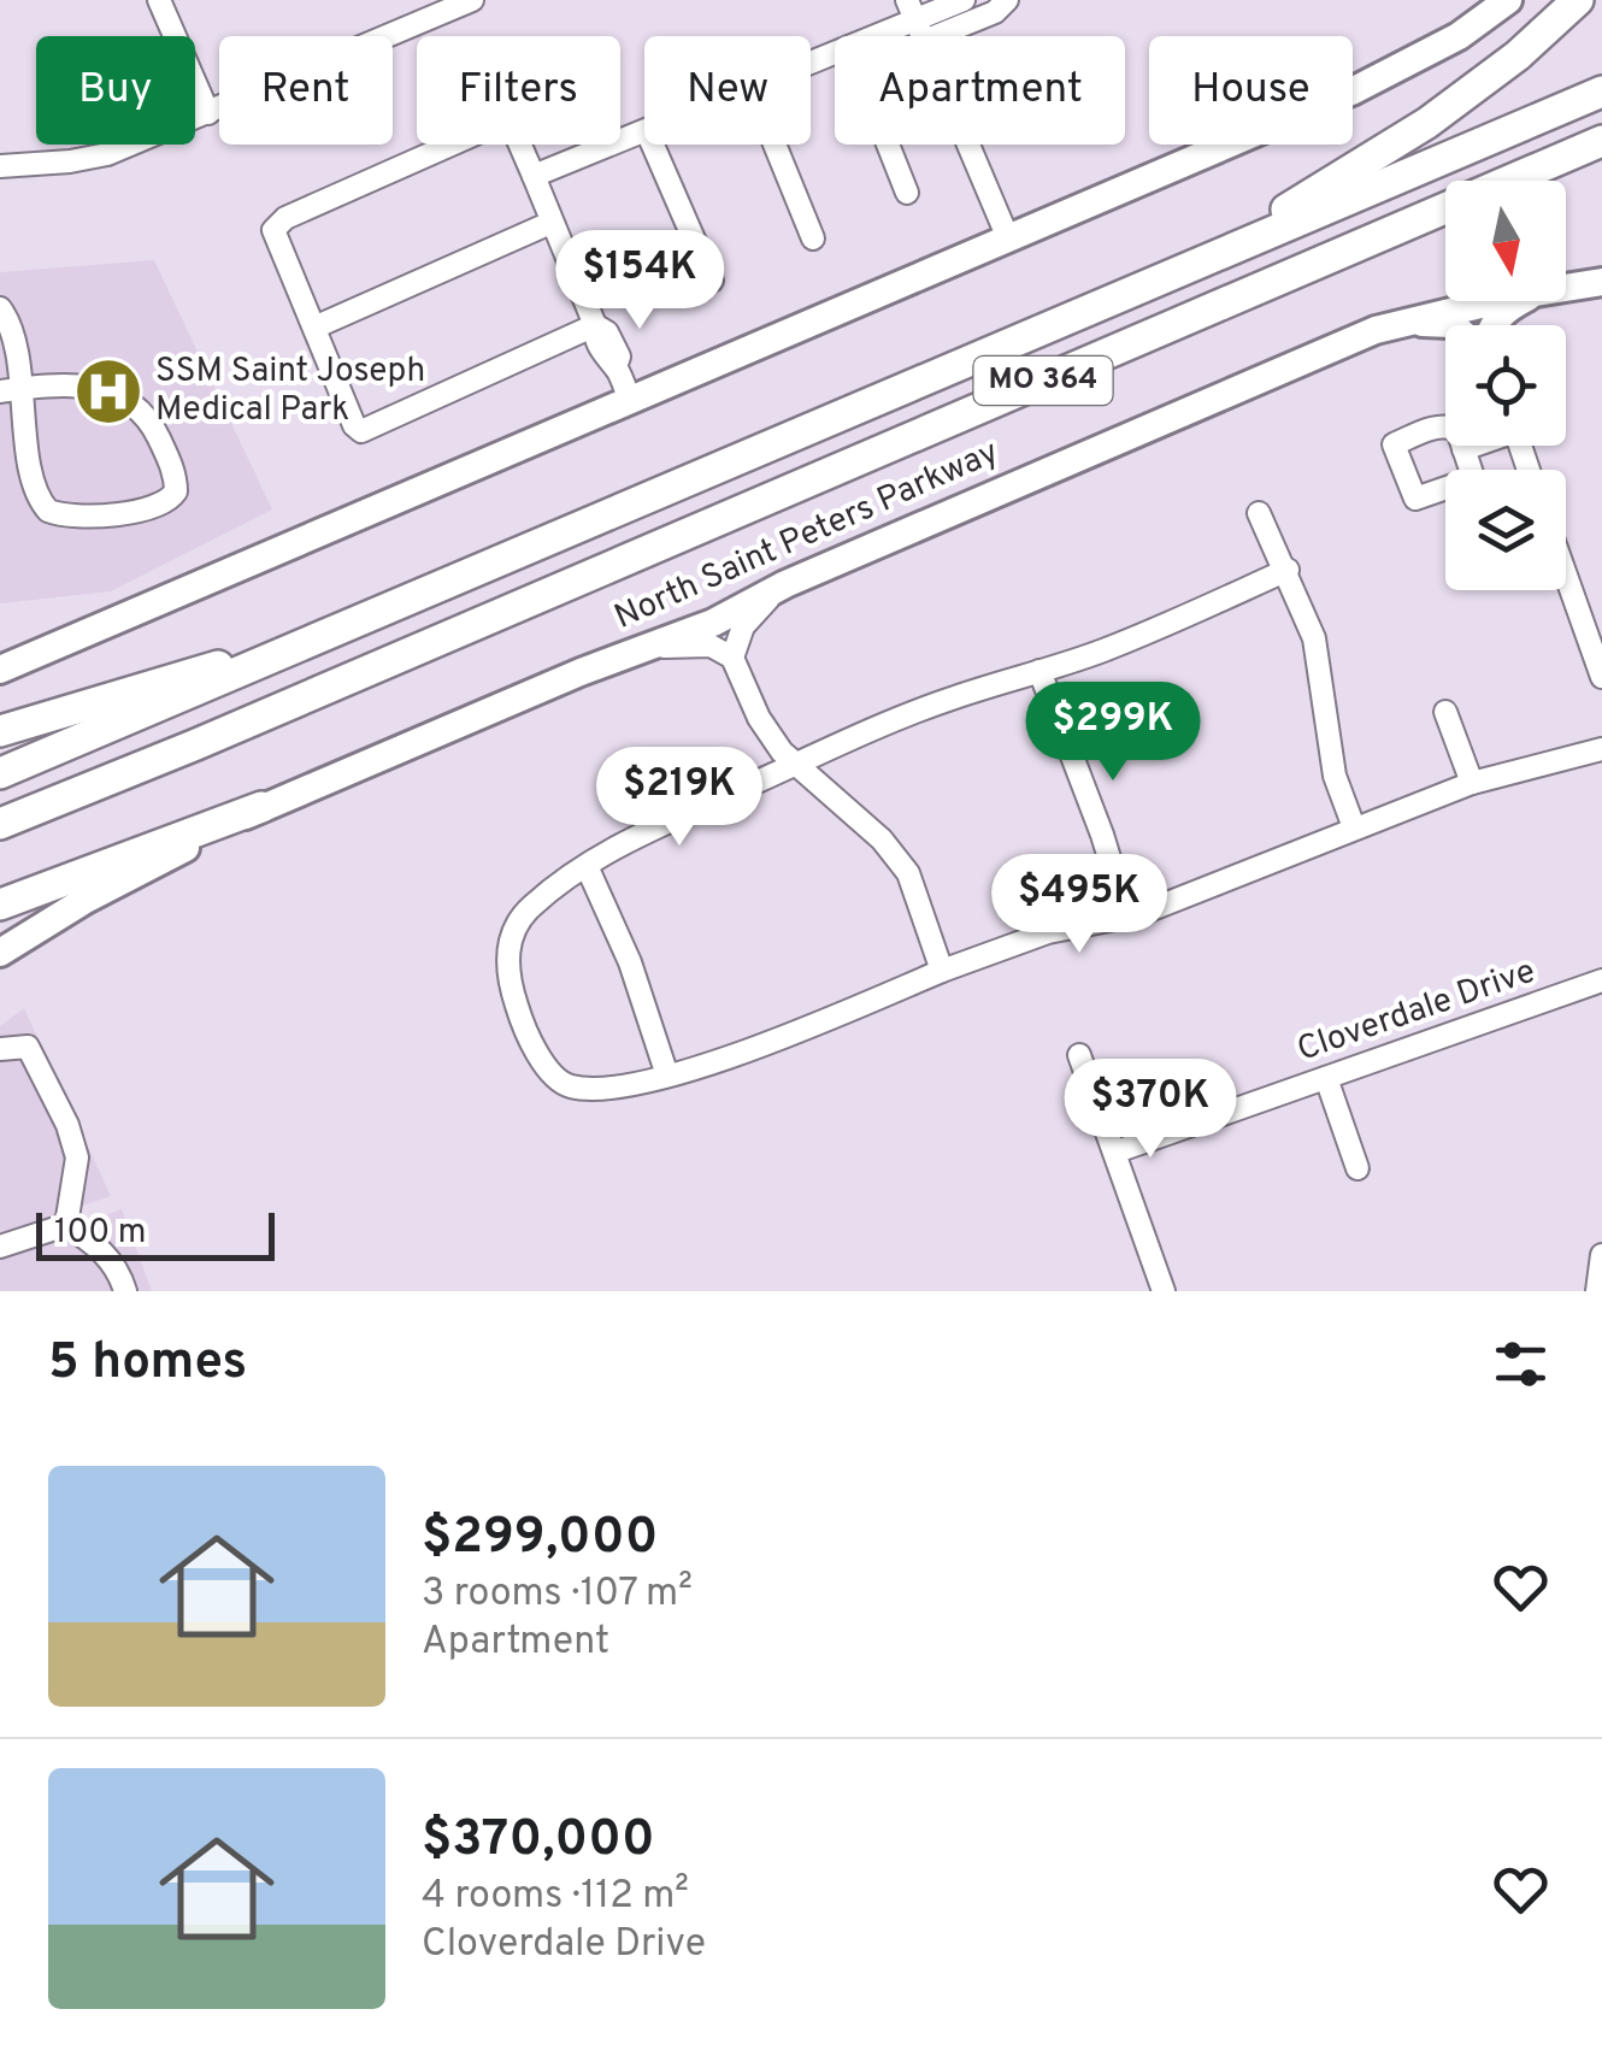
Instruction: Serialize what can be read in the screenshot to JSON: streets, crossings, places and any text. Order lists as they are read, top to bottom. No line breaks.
{"streets":{"highway":["MO 364"],"main road":["North Saint Peters Parkway"],"street":["Cloverdale Drive"]},"places":{"hospital":["SSM Saint Joseph Medical Park"]},"scale_bar":"100 m","north":"bottom","page":{"chip":["Buy","Rent","Filters","New","Apartment","House"],"price":["$154K","$299K","$219K","$495K","$370K"],"scale":"100 m","heading":"5 homes","list":[{"name":"$299,000","note":"3 rooms · 107 m² · Apartment"},{"name":"$370,000","note":"4 rooms · 112 m² · Cloverdale Drive"}]}}
